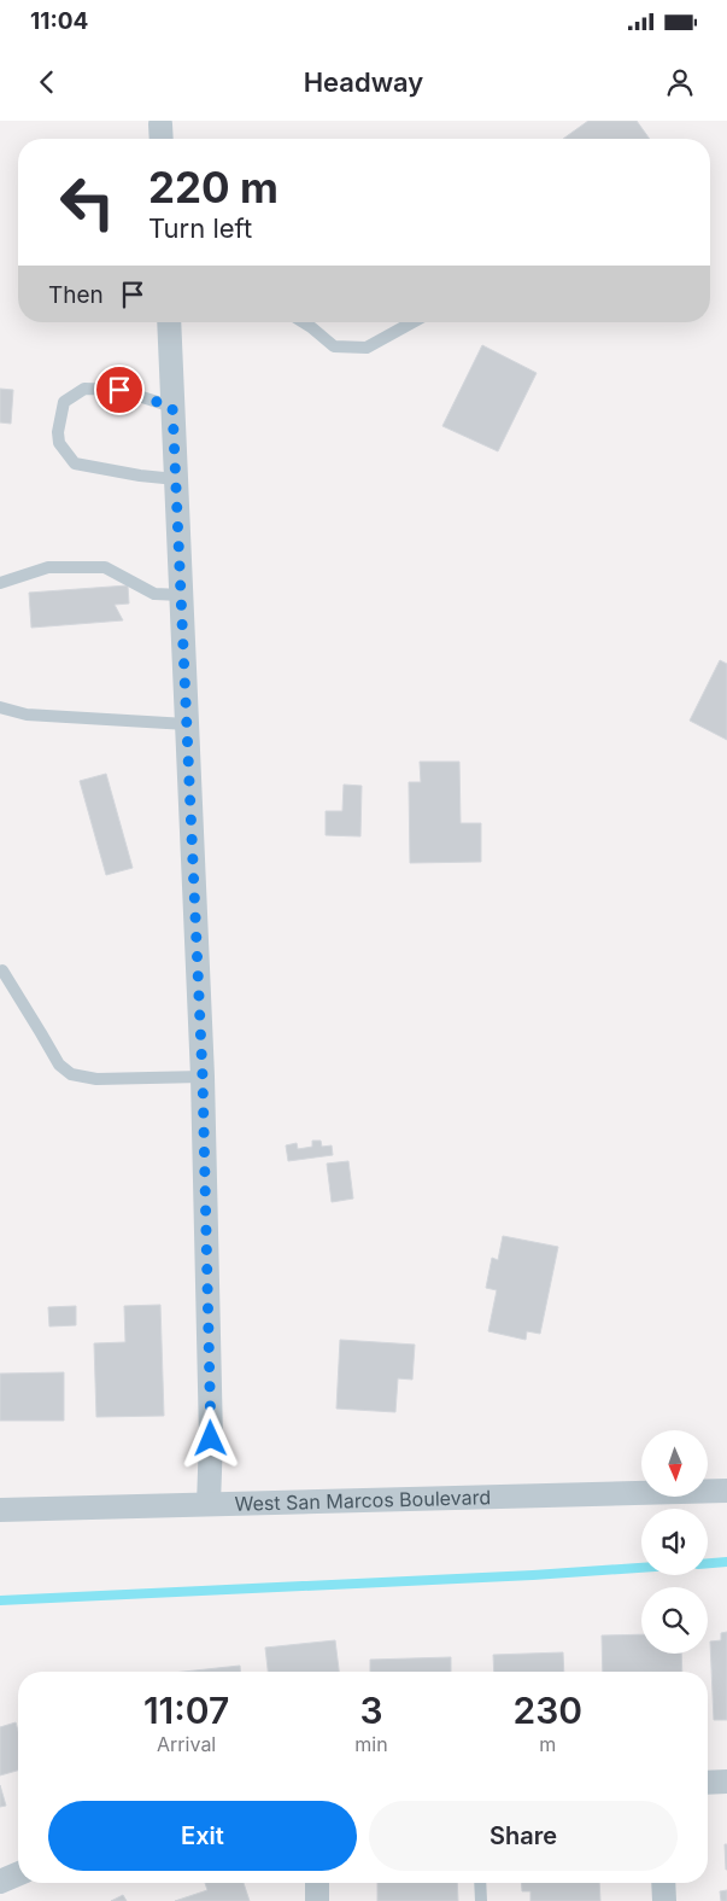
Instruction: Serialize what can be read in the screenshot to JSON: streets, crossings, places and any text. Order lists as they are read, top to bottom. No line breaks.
{"streets":{"street":["West San Marcos Boulevard"]},"north":"bottom","page":{"status":"11:04","header":"Headway","turn":["220 m","Turn left"],"then":"Then","eta":["11:07","Arrival","3","min","230","m"],"buttons":["Exit","Share"]}}
